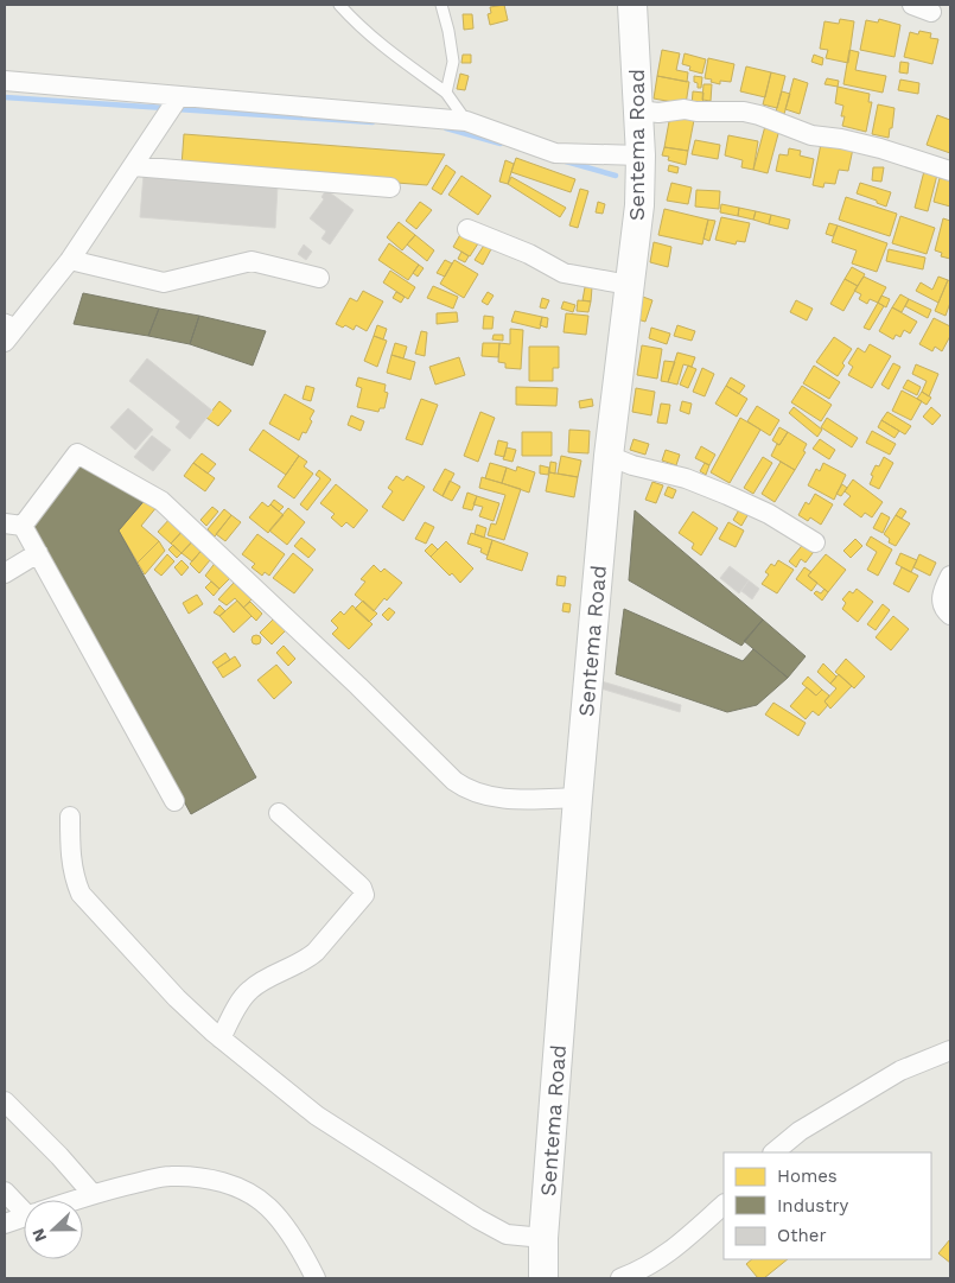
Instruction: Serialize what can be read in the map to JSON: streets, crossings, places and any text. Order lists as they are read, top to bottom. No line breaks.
{"streets":{"main road":["Sentema Road"]},"legend":["Homes","Industry","Other"],"north":"left"}
